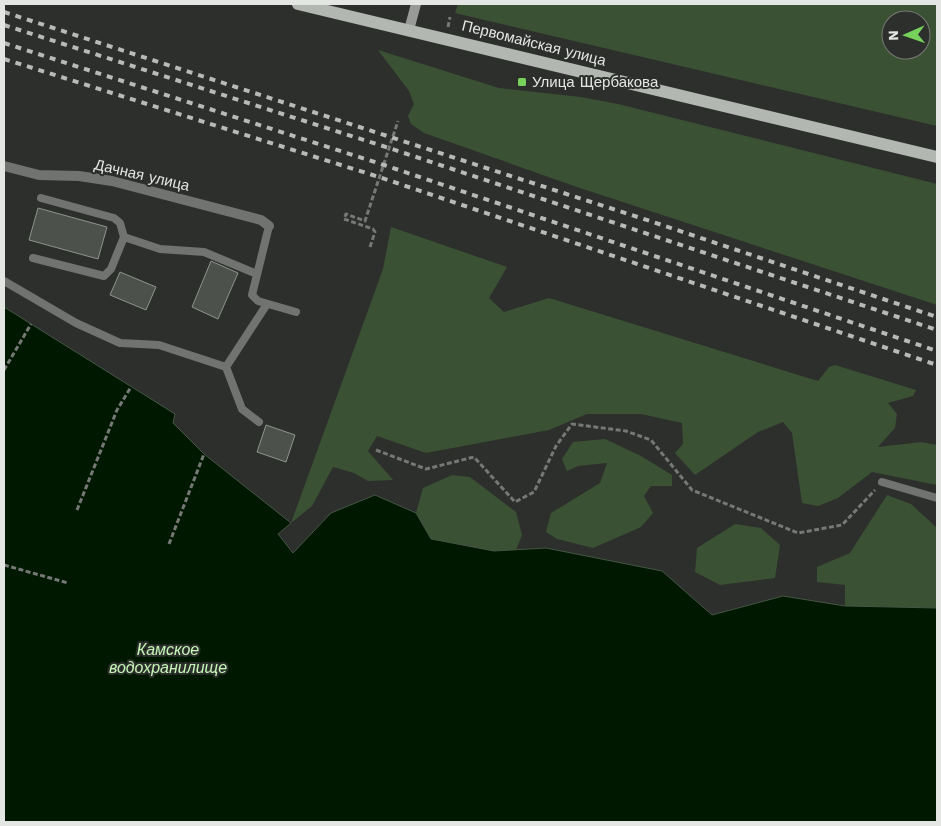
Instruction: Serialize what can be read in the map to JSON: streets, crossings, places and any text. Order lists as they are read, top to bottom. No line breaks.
{"streets":{"main road":["Первомайская улица"],"street":["Дачная улица"]},"water":["Камское водохранилище"],"places":{"transit":["Улица Щербакова"]},"north":"left"}
